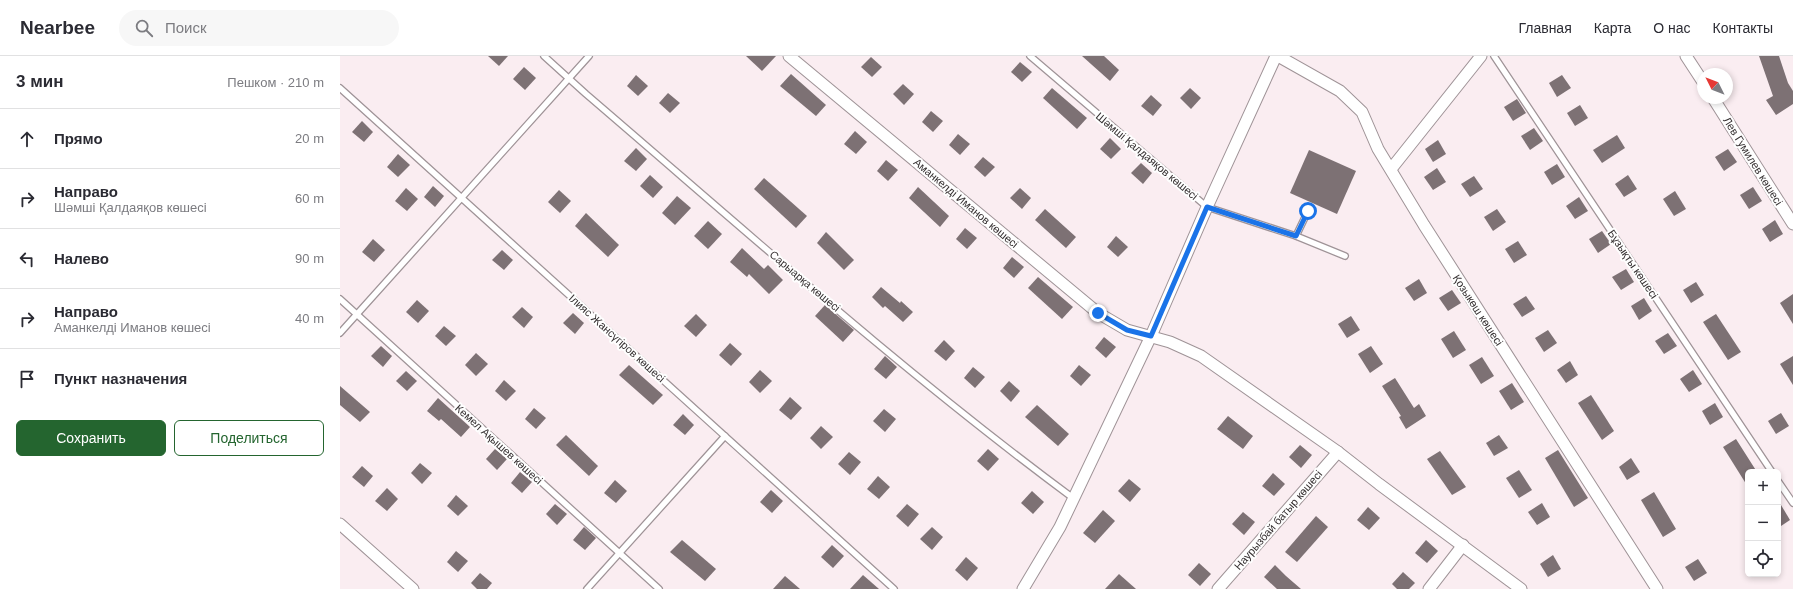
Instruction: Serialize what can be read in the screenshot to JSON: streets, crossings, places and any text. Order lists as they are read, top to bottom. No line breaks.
{"streets":{"street":["Лев Гумилев көшесі","Аманкелді Иманов көшесі","Қозыкөш көшесі","Наурызбай батыр көшесі"],"lane":["Шәмші Қалдаяқов көшесі","Бұзықты көшесі","Сарыарқа көшесі","Ілияс Жансүгіров көшесі","Кемел Ақышев көшесі"]},"crossings":[["Аманкелді Иманов көшесі","Наурызбай батыр көшесі"]],"north":"top left","page":{"header":"Nearbee","search":"Поиск","nav":["Главная","Карта","О нас","Контакты"],"heading":["3 мин","Пешком · 210 m"],"list":[["Прямо","20 m"],["Направо","Шәмші Қалдаяқов көшесі","60 m"],["Налево","90 m"],["Направо","Аманкелді Иманов көшесі","40 m"],"Пункт назначения"],"buttons":["Сохранить","Поделиться"],"map_buttons":["+","−"]}}
